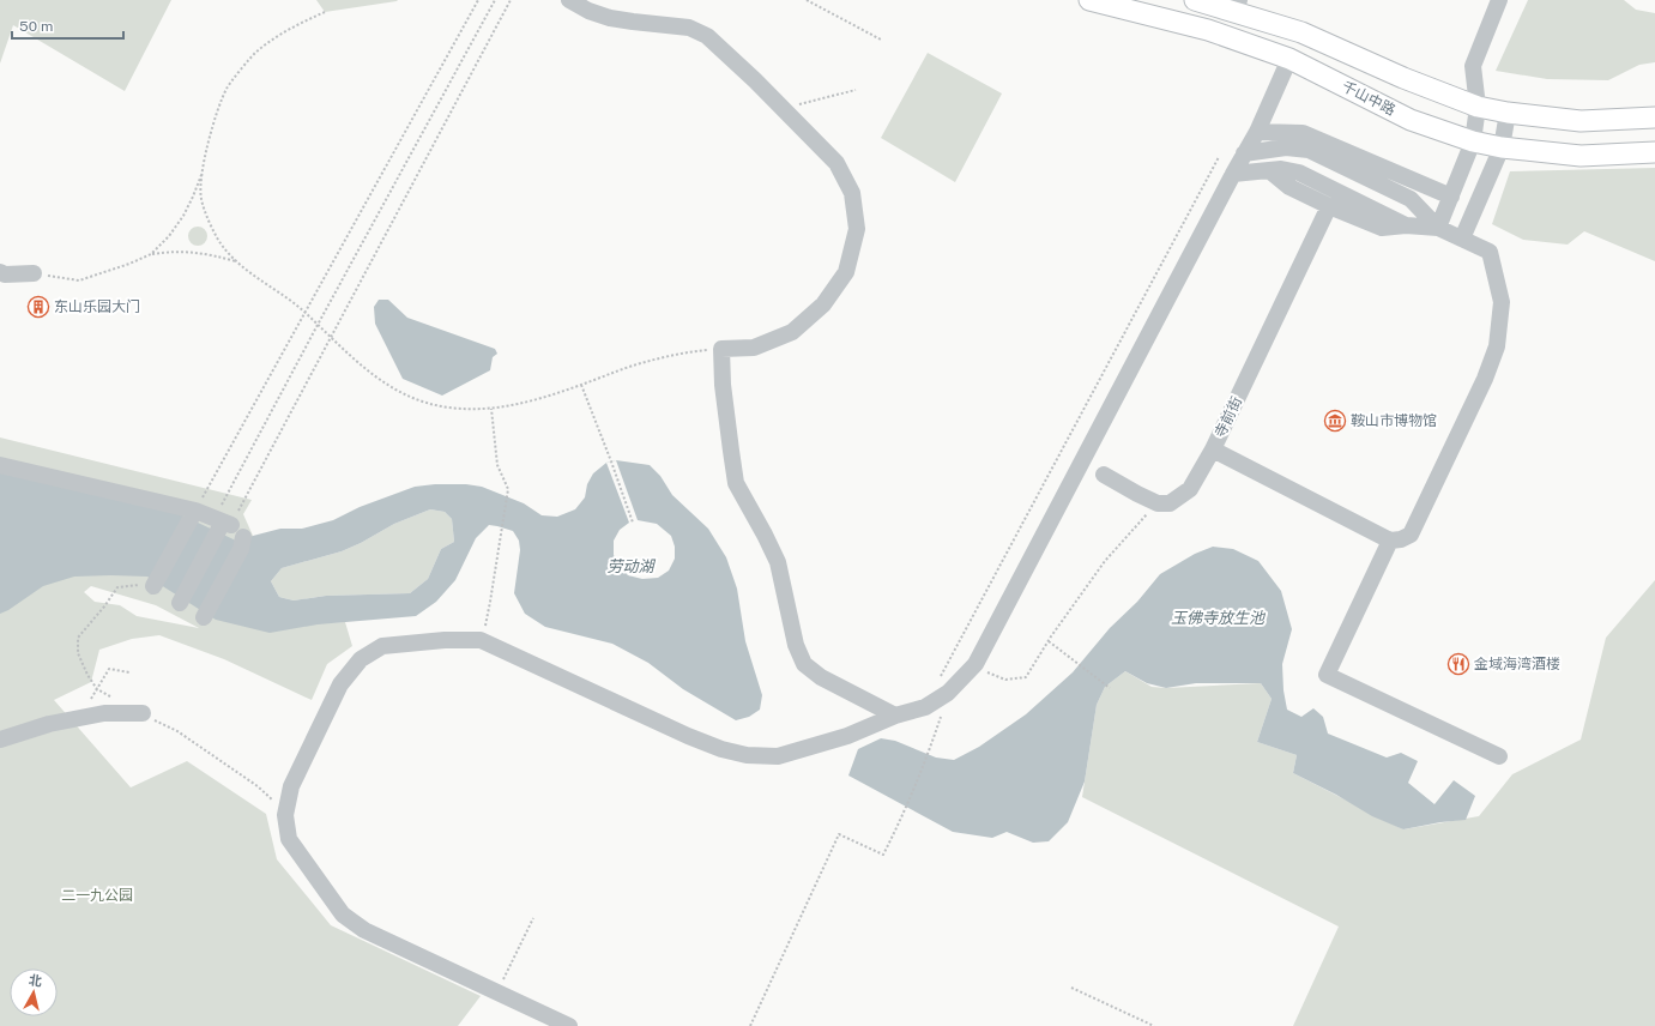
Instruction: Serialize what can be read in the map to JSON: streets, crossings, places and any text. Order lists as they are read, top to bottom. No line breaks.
{"streets":{"main road":["千山中路"],"street":["寺前街"]},"water":["劳动湖","玉佛寺放生池"],"parks":["二一九公园"],"places":{"building":["东山乐园大门"],"museum":["鞍山市博物馆"],"restaurant":["金域海湾酒楼"]},"scale_bar":"50 m","north":"top"}
